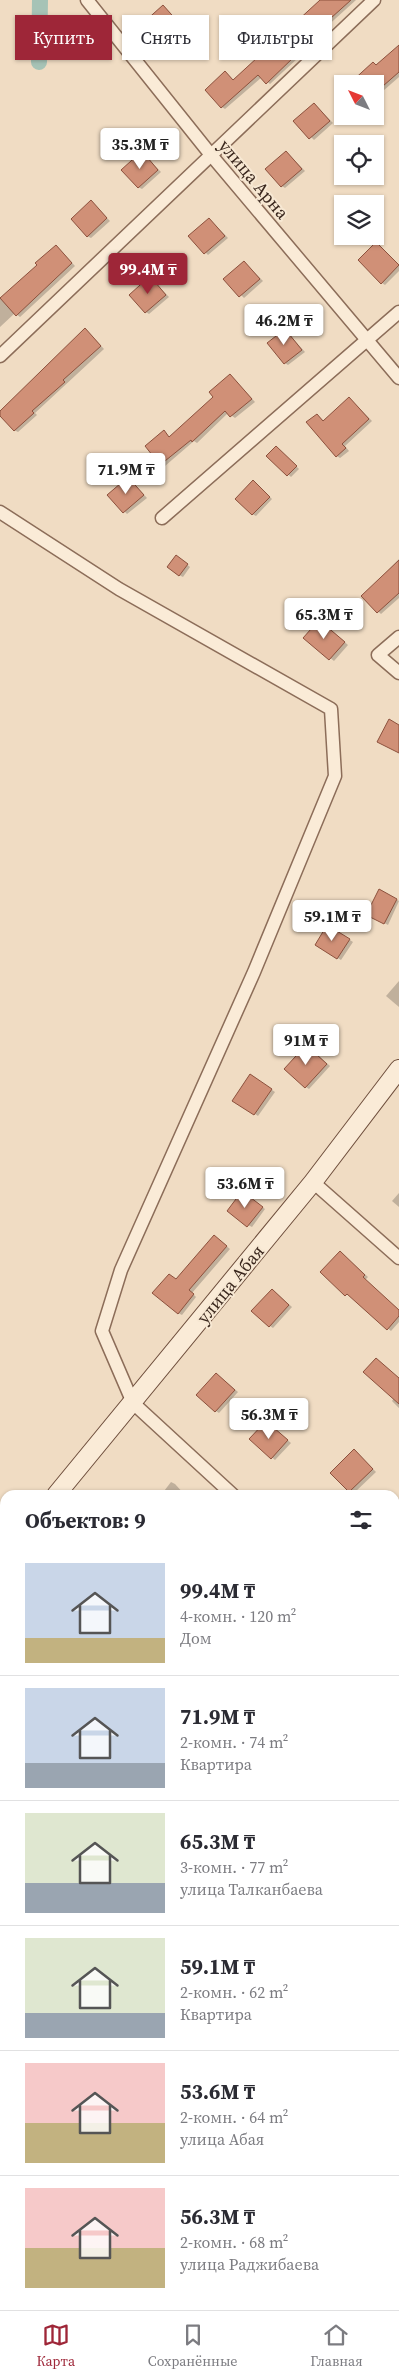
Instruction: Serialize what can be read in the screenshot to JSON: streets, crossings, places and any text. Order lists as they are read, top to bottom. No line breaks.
{"streets":{"street":["улица Арна","улица Абая"]},"north":"top left","page":{"chip":["Купить","Снять","Фильтры"],"price":["35.3M ₸","99.4M ₸","46.2M ₸","71.9M ₸","65.3M ₸","59.1M ₸","91M ₸","53.6M ₸","56.3M ₸"],"heading":"Объектов: 9","list":[{"name":"99.4M ₸","note":"4-комн. · 120 m² · Дом"},{"name":"71.9M ₸","note":"2-комн. · 74 m² · Квартира"},{"name":"65.3M ₸","note":"3-комн. · 77 m² · улица Талканбаева"},{"name":"59.1M ₸","note":"2-комн. · 62 m² · Квартира"},{"name":"53.6M ₸","note":"2-комн. · 64 m² · улица Абая"},{"name":"56.3M ₸","note":"2-комн. · 68 m² · улица Раджибаева"}],"tabs":["Карта","Сохранённые","Главная"]}}
